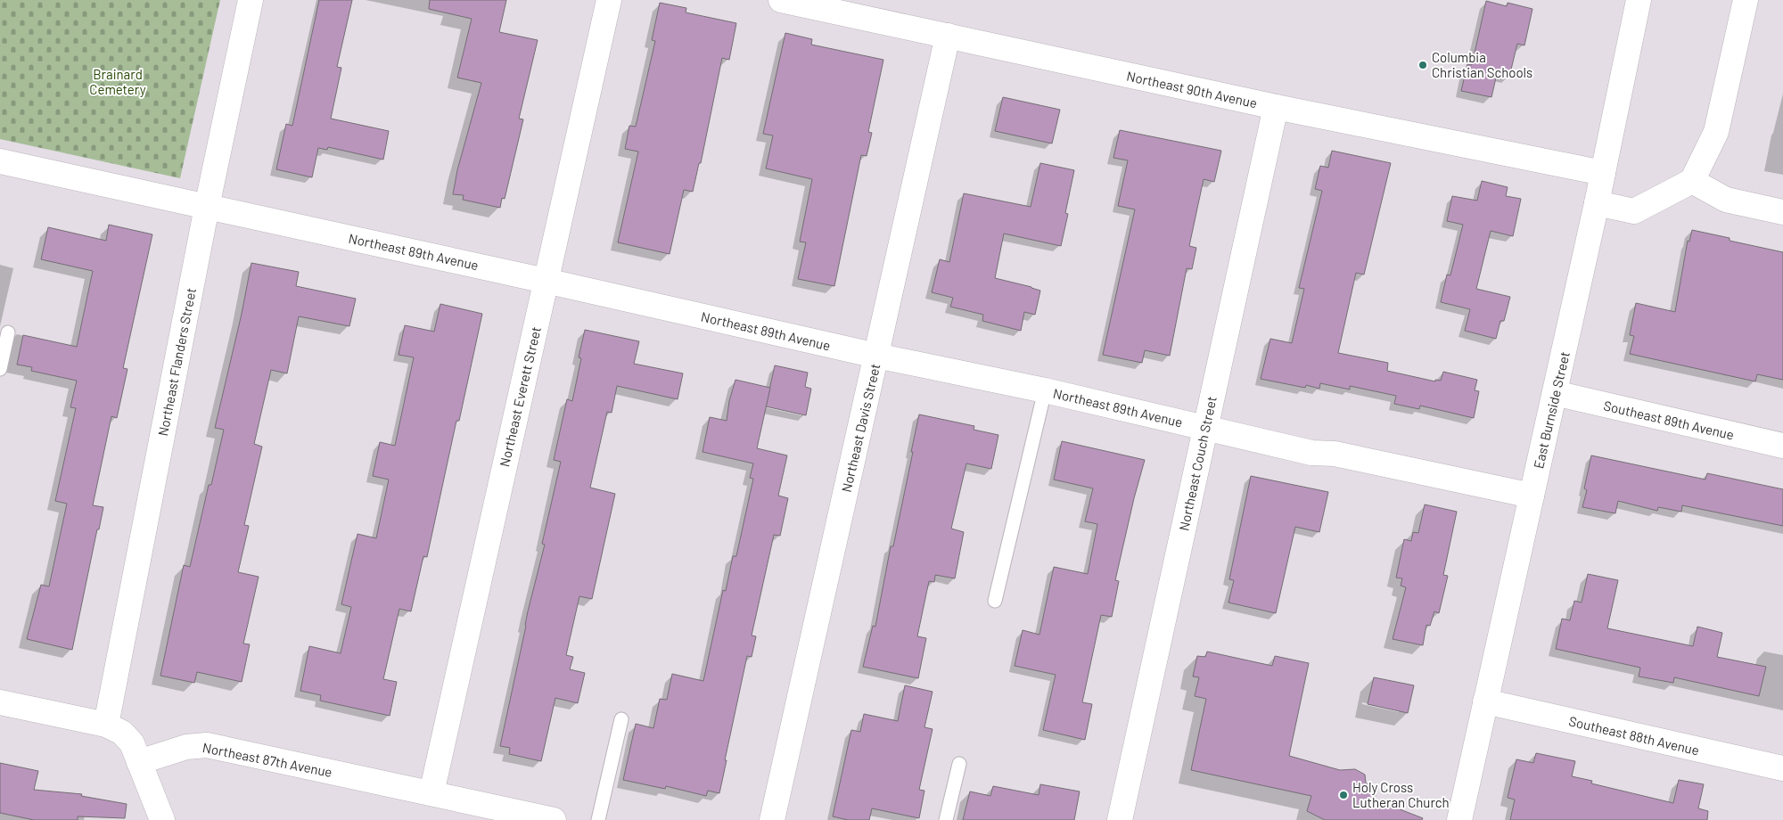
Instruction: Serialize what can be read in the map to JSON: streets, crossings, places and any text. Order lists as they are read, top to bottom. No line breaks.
{"streets":{"street":["Northeast 90th Avenue","Northeast 89th Avenue","Northeast Flanders Street","Northeast Everett Street","East Burnside Street","Southeast 89th Avenue","Northeast Davis Street","Northeast Couch Street","Southeast 88th Avenue","Northeast 87th Avenue"]},"crossings":[["Northeast 90th Avenue","East Burnside Street"],["Northeast 90th Avenue","Northeast Davis Street"],["Northeast 90th Avenue","Northeast Couch Street"],["Northeast 89th Avenue","Northeast Flanders Street"],["Northeast 89th Avenue","Northeast Everett Street"],["Northeast 89th Avenue","East Burnside Street"],["Northeast 89th Avenue","Northeast Davis Street"],["Northeast 89th Avenue","Northeast Couch Street"],["Northeast Everett Street","Northeast 87th Avenue"],["East Burnside Street","Southeast 89th Avenue"],["East Burnside Street","Southeast 88th Avenue"]],"parks":["Brainard Cemetery"],"places":["Columbia Christian Schools","Holy Cross Lutheran Church"]}
